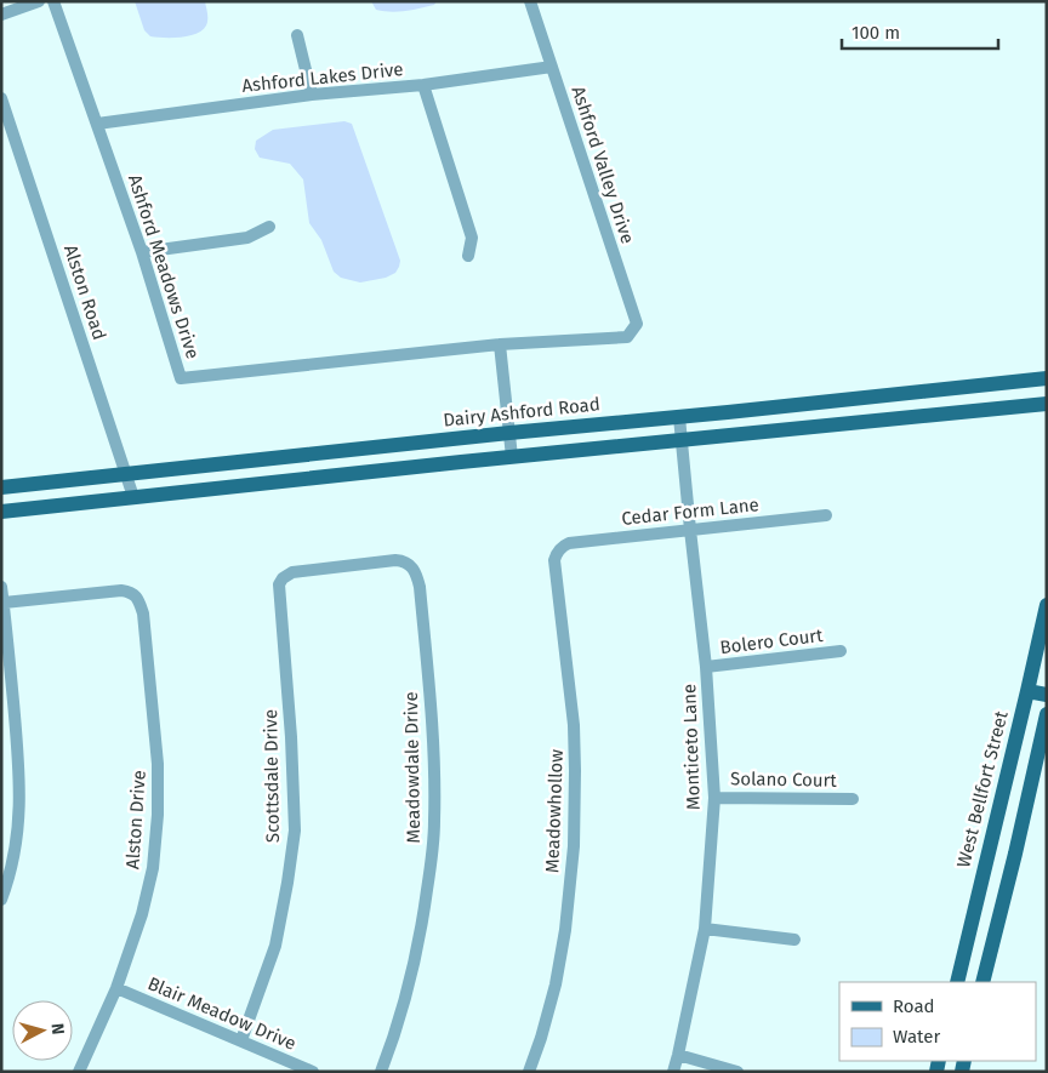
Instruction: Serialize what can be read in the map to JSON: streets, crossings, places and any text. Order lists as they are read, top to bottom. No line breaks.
{"streets":{"main road":["Dairy Ashford Road","West Bellfort Street"],"street":["Ashford Lakes Drive","Ashford Valley Drive","Ashford Meadows Drive","Alston Road","Cedar Form Lane","Bolero Court","Monticeto Lane","Meadowdale Drive","Scottsdale Drive","Solano Court","Meadowhollow","Alston Drive","Blair Meadow Drive"]},"crossings":[["Ashford Lakes Drive","Ashford Valley Drive"],["Ashford Lakes Drive","Ashford Meadows Drive"],["Ashford Valley Drive","Ashford Meadows Drive"],["Alston Road","Dairy Ashford Road"],["Dairy Ashford Road","Monticeto Lane"],["Cedar Form Lane","Monticeto Lane"],["Cedar Form Lane","Meadowhollow"],["Bolero Court","Monticeto Lane"],["Monticeto Lane","Solano Court"],["Meadowdale Drive","Scottsdale Drive"],["Scottsdale Drive","Blair Meadow Drive"],["Alston Drive","Blair Meadow Drive"]],"legend":["Road","Water"],"scale_bar":"100 m","north":"right"}
